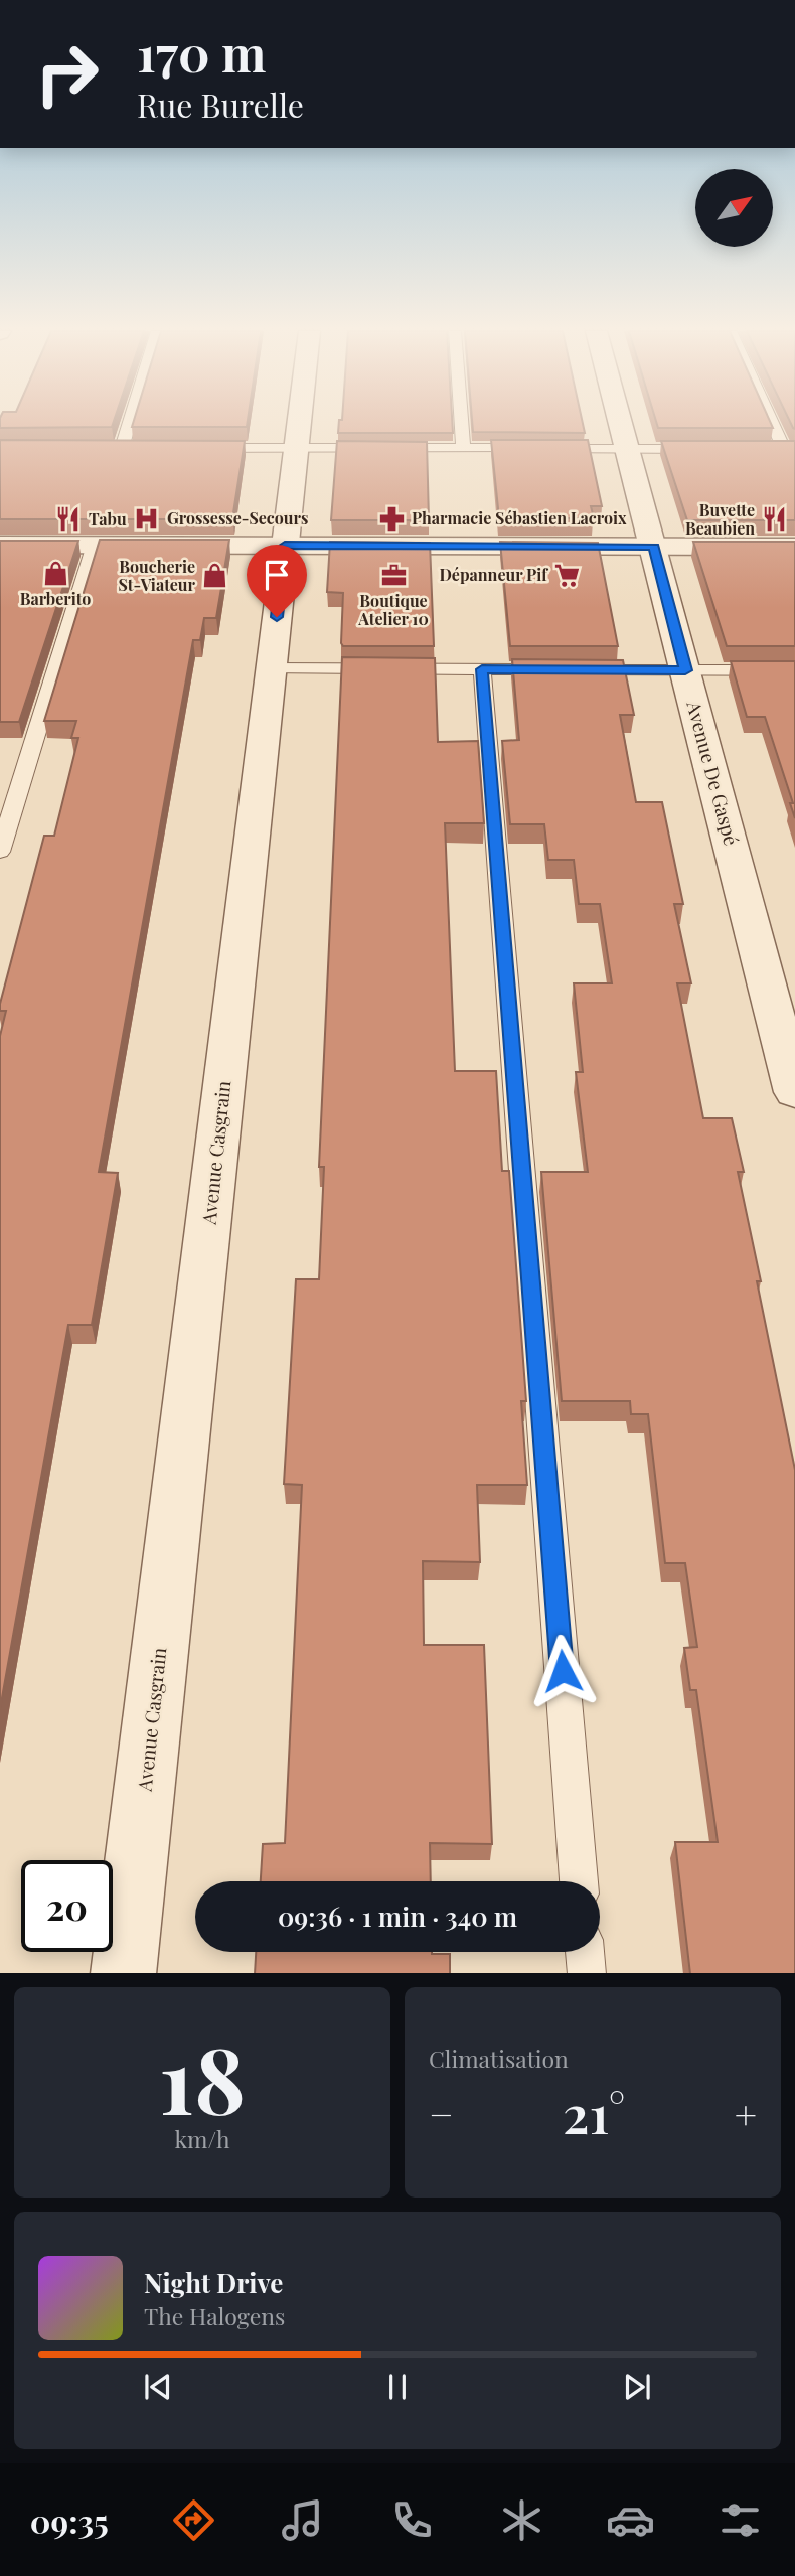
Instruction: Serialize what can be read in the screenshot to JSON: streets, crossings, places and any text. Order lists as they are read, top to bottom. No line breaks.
{"streets":{"street":["Avenue De Gaspé","Avenue Casgrain"]},"places":{"hospital":["Grossesse-Secours"],"pharmacy":["Pharmacie Sébastien Lacroix"],"restaurant":["Tabu","Buvette Beaubien"],"shop":["Barberito","Boucherie St-Viateur"],"office":["Boutique Atelier 10"],"supermarket":["Dépanneur Pif"]},"north":"top right","page":{"turn":["170 m","Rue Burelle"],"limit":"20","trip":"09:36 · 1 min · 340 m","tile":[["18","km/h"],"Climatisation"],"heat":["−","21°","+"],"song":["Night Drive","The Halogens"],"tabs":"09:35"}}
